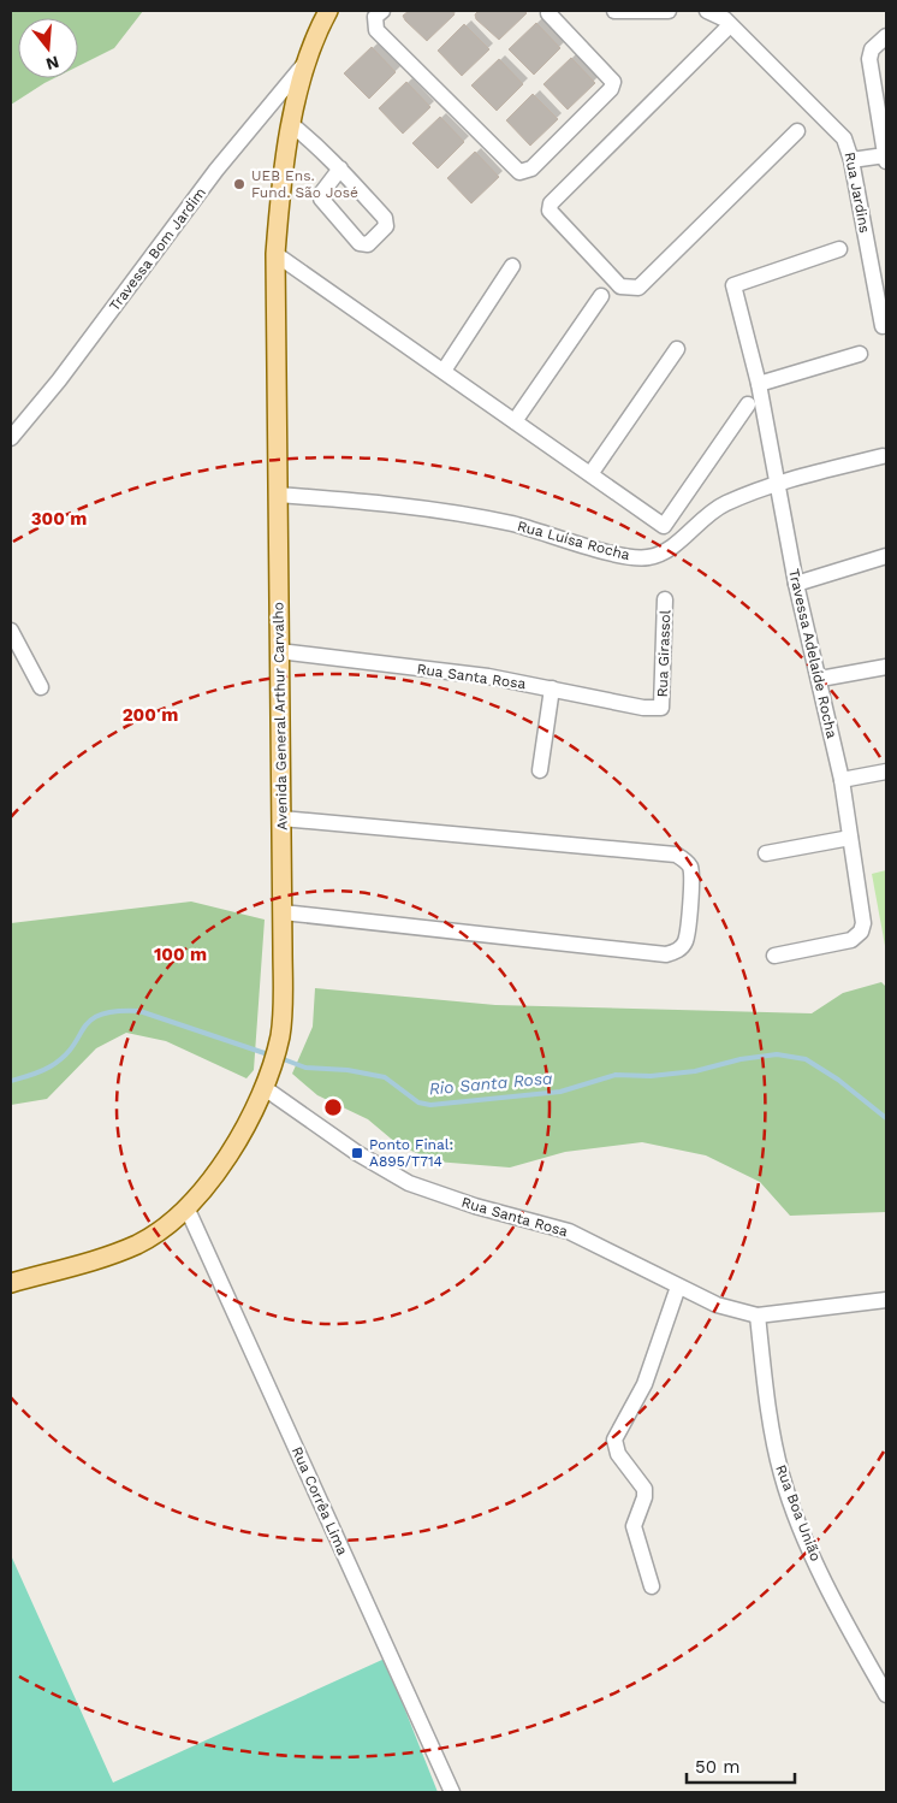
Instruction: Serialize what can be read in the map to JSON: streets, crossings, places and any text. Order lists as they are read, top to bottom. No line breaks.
{"streets":{"main road":["Avenida General Arthur Carvalho"],"street":["Rua Jardins","Travessa Bom Jardim","Rua Luísa Rocha","Rua Girassol","Travessa Adelaíde Rocha","Rua Santa Rosa","Rua Corrêa Lima","Rua Boa União"]},"crossings":[["Travessa Bom Jardim","Avenida General Arthur Carvalho"],["Rua Luísa Rocha","Travessa Adelaíde Rocha"],["Rua Luísa Rocha","Avenida General Arthur Carvalho"],["Rua Girassol","Rua Santa Rosa"],["Rua Santa Rosa","Avenida General Arthur Carvalho"],["Rua Santa Rosa","Rua Boa União"],["Avenida General Arthur Carvalho","Rua Corrêa Lima"]],"water":["Rio Santa Rosa"],"places":{"other":["UEB Ens. Fund. São José"],"transit":["Ponto Final: A895/T714"]},"scale_bar":"50 m","north":"bottom","rings":["300 m","200 m","100 m"]}
